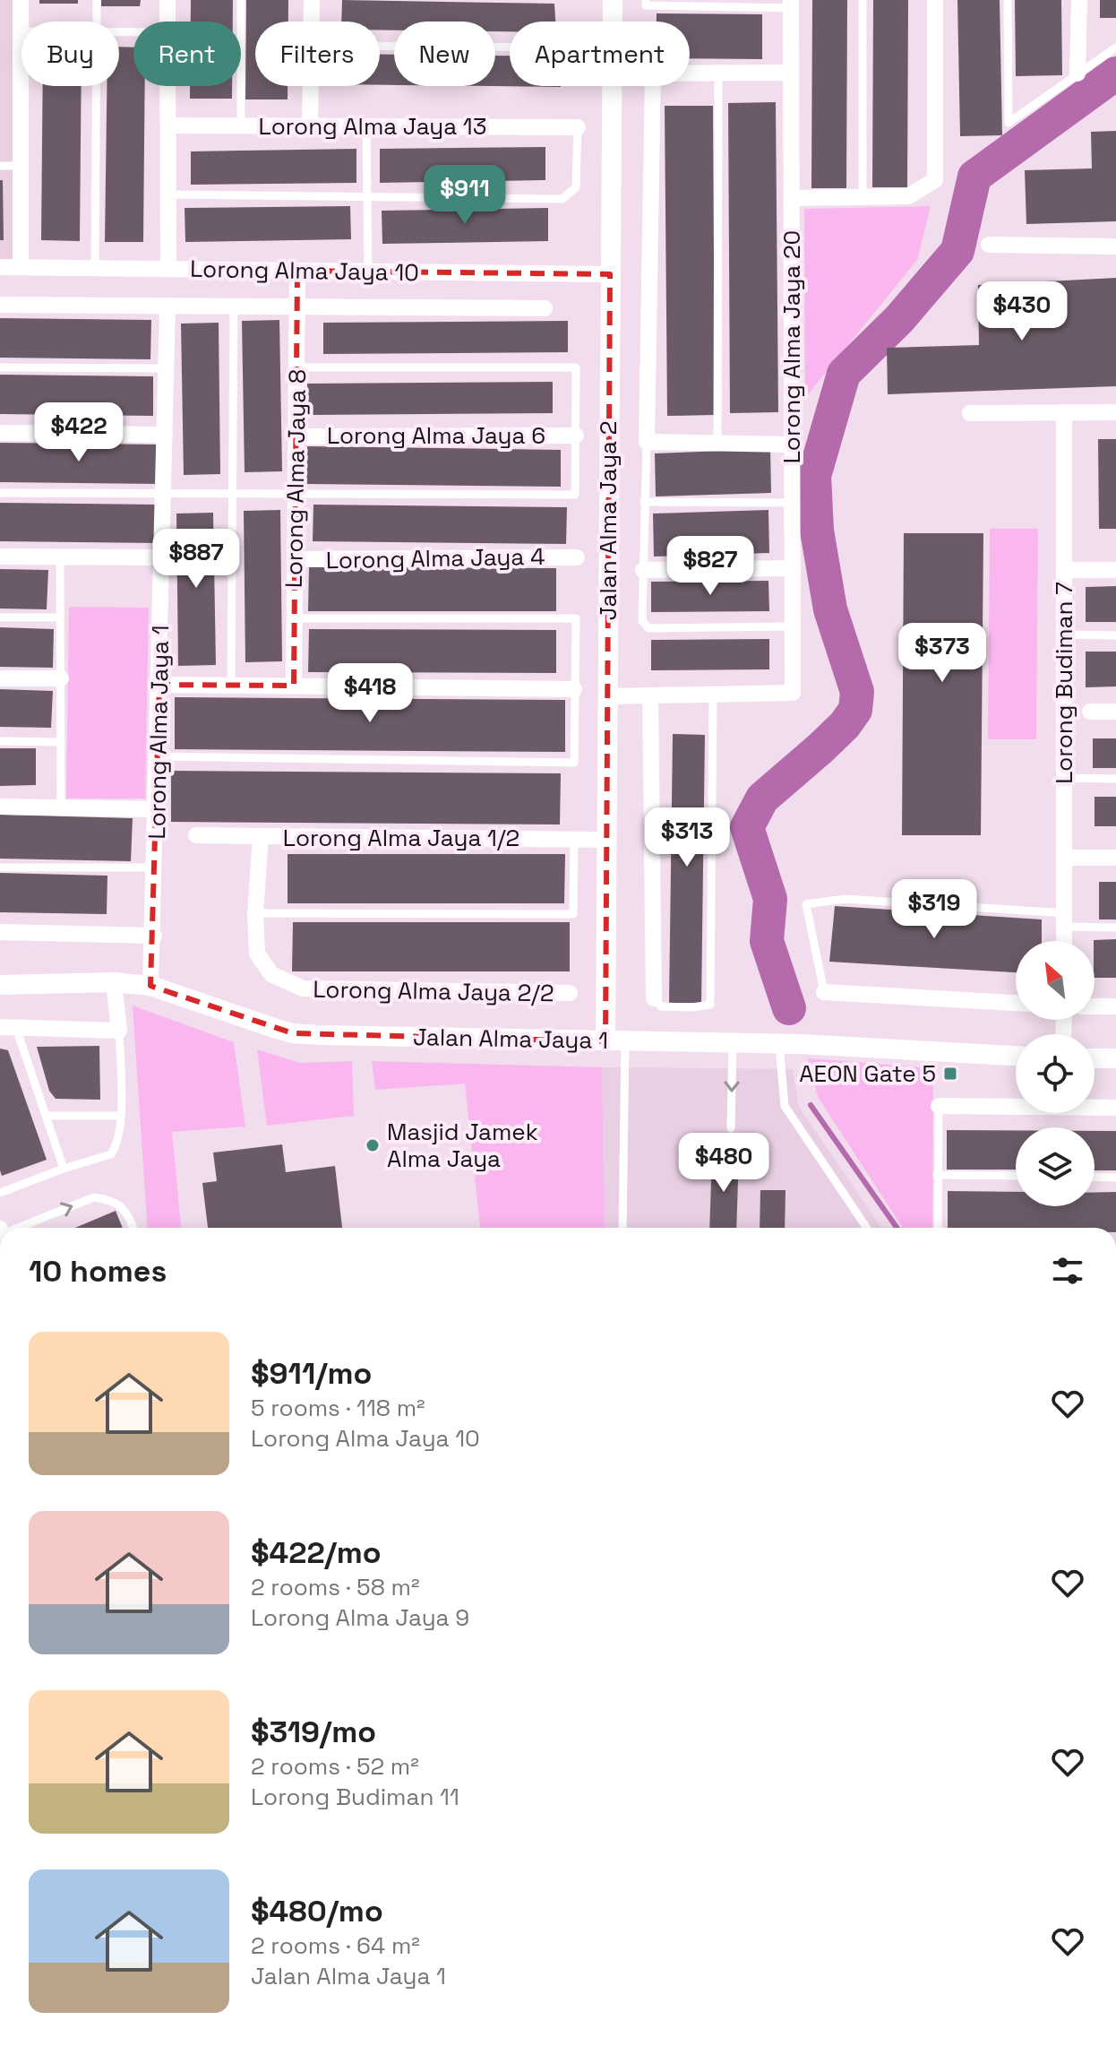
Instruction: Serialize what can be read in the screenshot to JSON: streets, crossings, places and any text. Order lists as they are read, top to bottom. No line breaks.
{"streets":{"street":["Lorong Alma Jaya 13","Lorong Alma Jaya 10","Lorong Alma Jaya 20","Lorong Alma Jaya 6","Lorong Alma Jaya 8","Jalan Alma Jaya 2","Lorong Alma Jaya 4","Lorong Budiman 7","Lorong Alma Jaya 1","Lorong Alma Jaya 1/2","Lorong Alma Jaya 2/2","Jalan Alma Jaya 1"]},"crossings":[["Lorong Alma Jaya 10","Lorong Alma Jaya 8"],["Lorong Alma Jaya 10","Jalan Alma Jaya 2"],["Lorong Alma Jaya 10","Lorong Alma Jaya 1"],["Lorong Alma Jaya 6","Lorong Alma Jaya 8"],["Lorong Alma Jaya 8","Lorong Alma Jaya 4"],["Jalan Alma Jaya 2","Lorong Alma Jaya 1/2"],["Jalan Alma Jaya 2","Jalan Alma Jaya 1"],["Lorong Alma Jaya 1","Jalan Alma Jaya 1"],["Lorong Alma Jaya 1/2","Lorong Alma Jaya 2/2"]],"places":{"transit":["AEON Gate 5"],"other":["Masjid Jamek Alma Jaya"]},"north":"top left","page":{"chip":["Buy","Rent","Filters","New","Apartment"],"price":["$911","$430","$422","$887","$827","$373","$418","$313","$319","$480"],"heading":"10 homes","list":[{"name":"$911/mo","note":"5 rooms · 118 m² · Lorong Alma Jaya 10"},{"name":"$422/mo","note":"2 rooms · 58 m² · Lorong Alma Jaya 9"},{"name":"$319/mo","note":"2 rooms · 52 m² · Lorong Budiman 11"},{"name":"$480/mo","note":"2 rooms · 64 m² · Jalan Alma Jaya 1"}]}}
